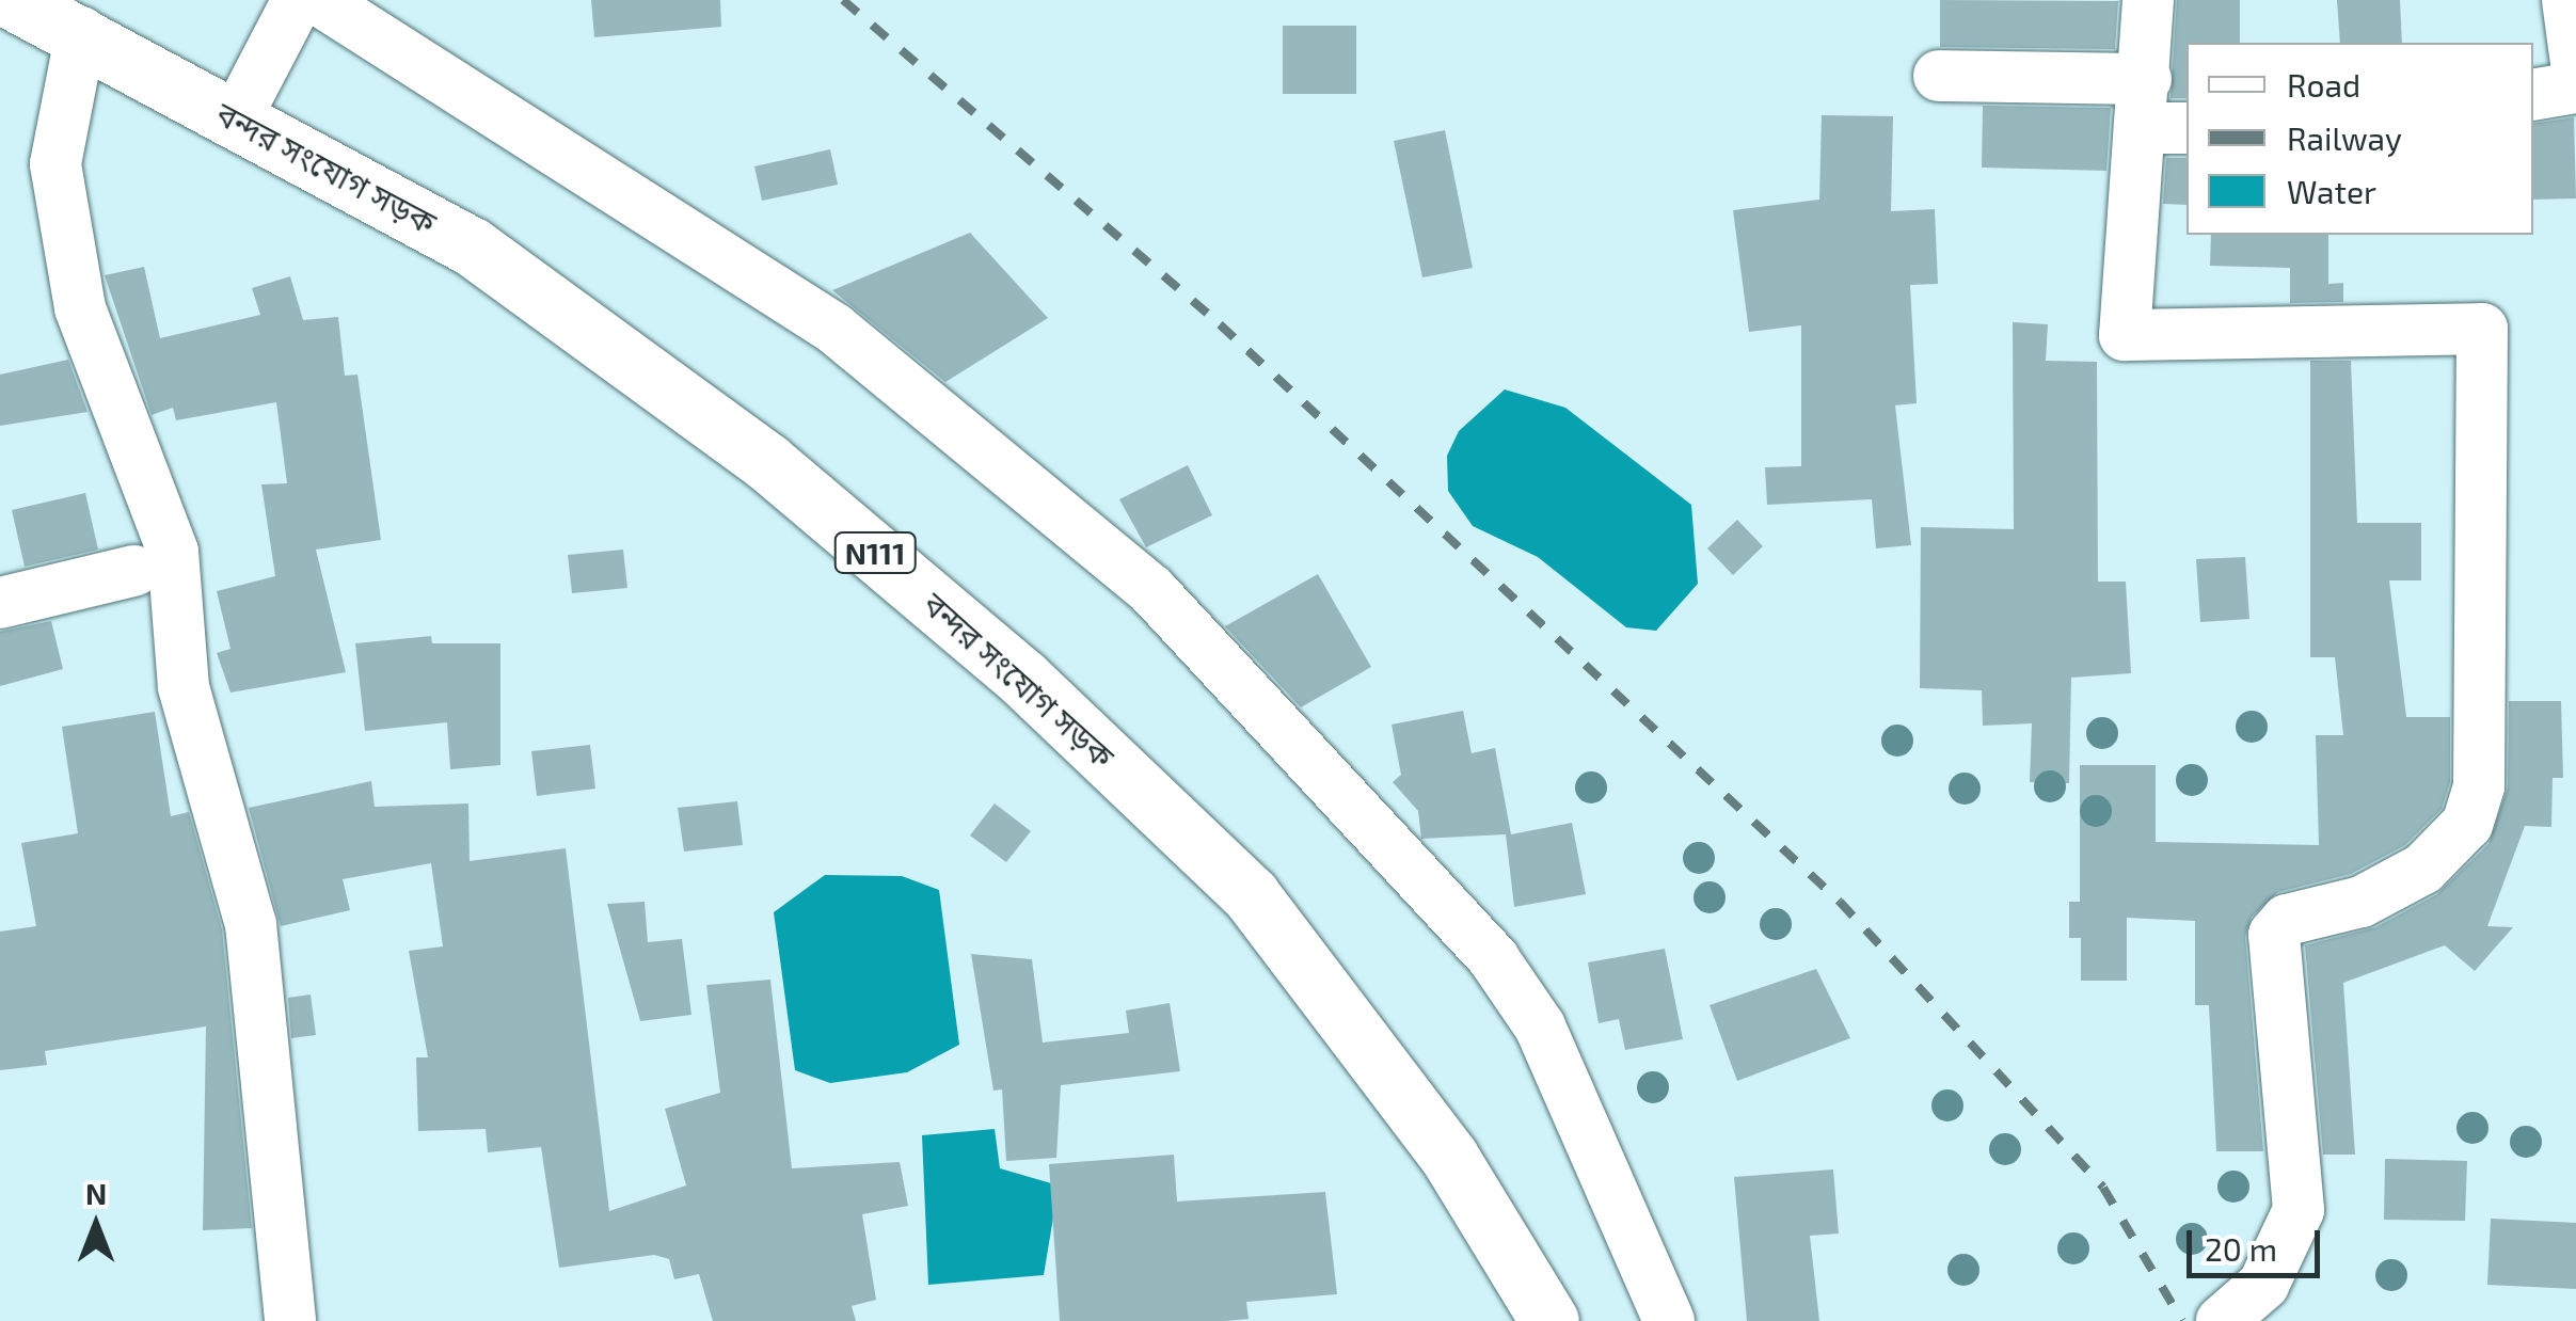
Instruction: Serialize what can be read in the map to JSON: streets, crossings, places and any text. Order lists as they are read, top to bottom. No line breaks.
{"streets":{"highway":["বন্দর সংযোগ সড়ক","N111"]},"legend":["Road","Railway","Water"],"scale_bar":"20 m","north":"top"}
